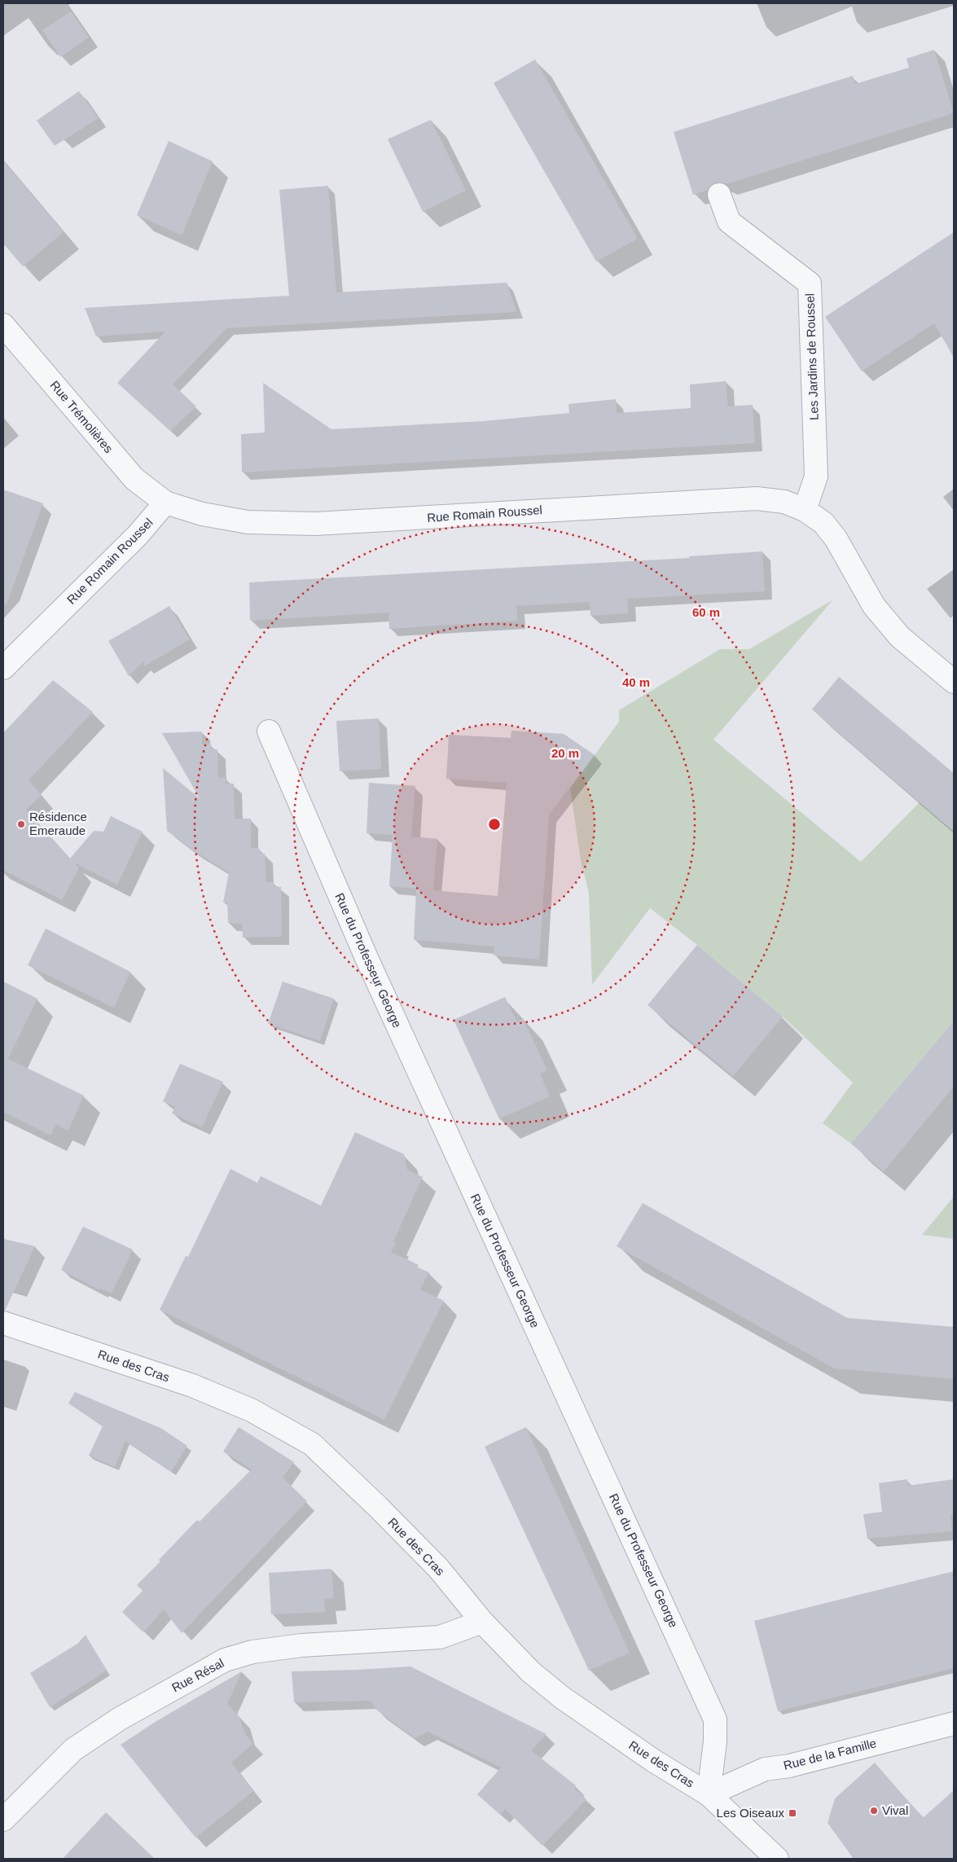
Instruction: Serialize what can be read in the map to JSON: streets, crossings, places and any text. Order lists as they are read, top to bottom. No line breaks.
{"streets":{"street":["Les Jardins de Roussel","Rue Trémolières","Rue Romain Roussel","Rue du Professeur George","Rue des Cras","Rue Résal","Rue de la Famille"]},"crossings":[["Les Jardins de Roussel","Rue Romain Roussel"],["Rue Trémolières","Rue Romain Roussel"],["Rue du Professeur George","Rue des Cras"],["Rue du Professeur George","Rue de la Famille"],["Rue des Cras","Rue Résal"],["Rue des Cras","Rue de la Famille"]],"places":{"other":["Résidence Emeraude","Vival"],"transit":["Les Oiseaux"]},"rings":["60 m","40 m","20 m"]}
